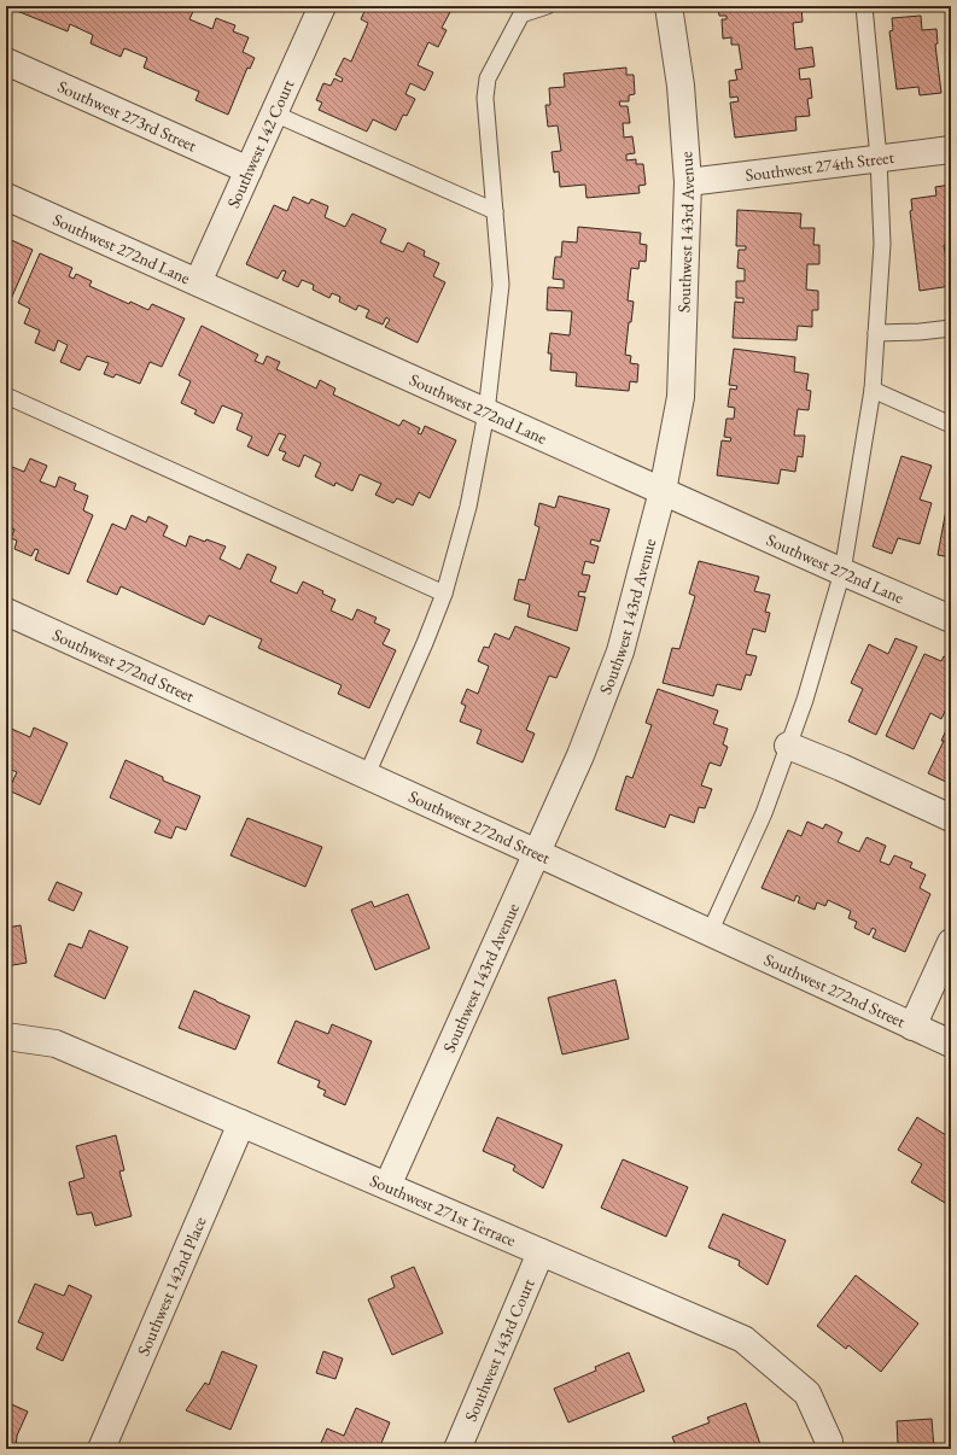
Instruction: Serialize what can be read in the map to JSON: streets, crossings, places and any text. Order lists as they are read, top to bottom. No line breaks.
{"streets":{"street":["Southwest 273rd Street","Southwest 142 Court","Southwest 274th Street","Southwest 143rd Avenue","Southwest 272nd Lane","Southwest 272nd Street","Southwest 271st Terrace","Southwest 142nd Place","Southwest 143rd Court"]},"crossings":[["Southwest 273rd Street","Southwest 142 Court"],["Southwest 142 Court","Southwest 272nd Lane"],["Southwest 274th Street","Southwest 143rd Avenue"],["Southwest 143rd Avenue","Southwest 272nd Lane"],["Southwest 143rd Avenue","Southwest 272nd Street"],["Southwest 143rd Avenue","Southwest 271st Terrace"],["Southwest 271st Terrace","Southwest 142nd Place"],["Southwest 271st Terrace","Southwest 143rd Court"]]}
